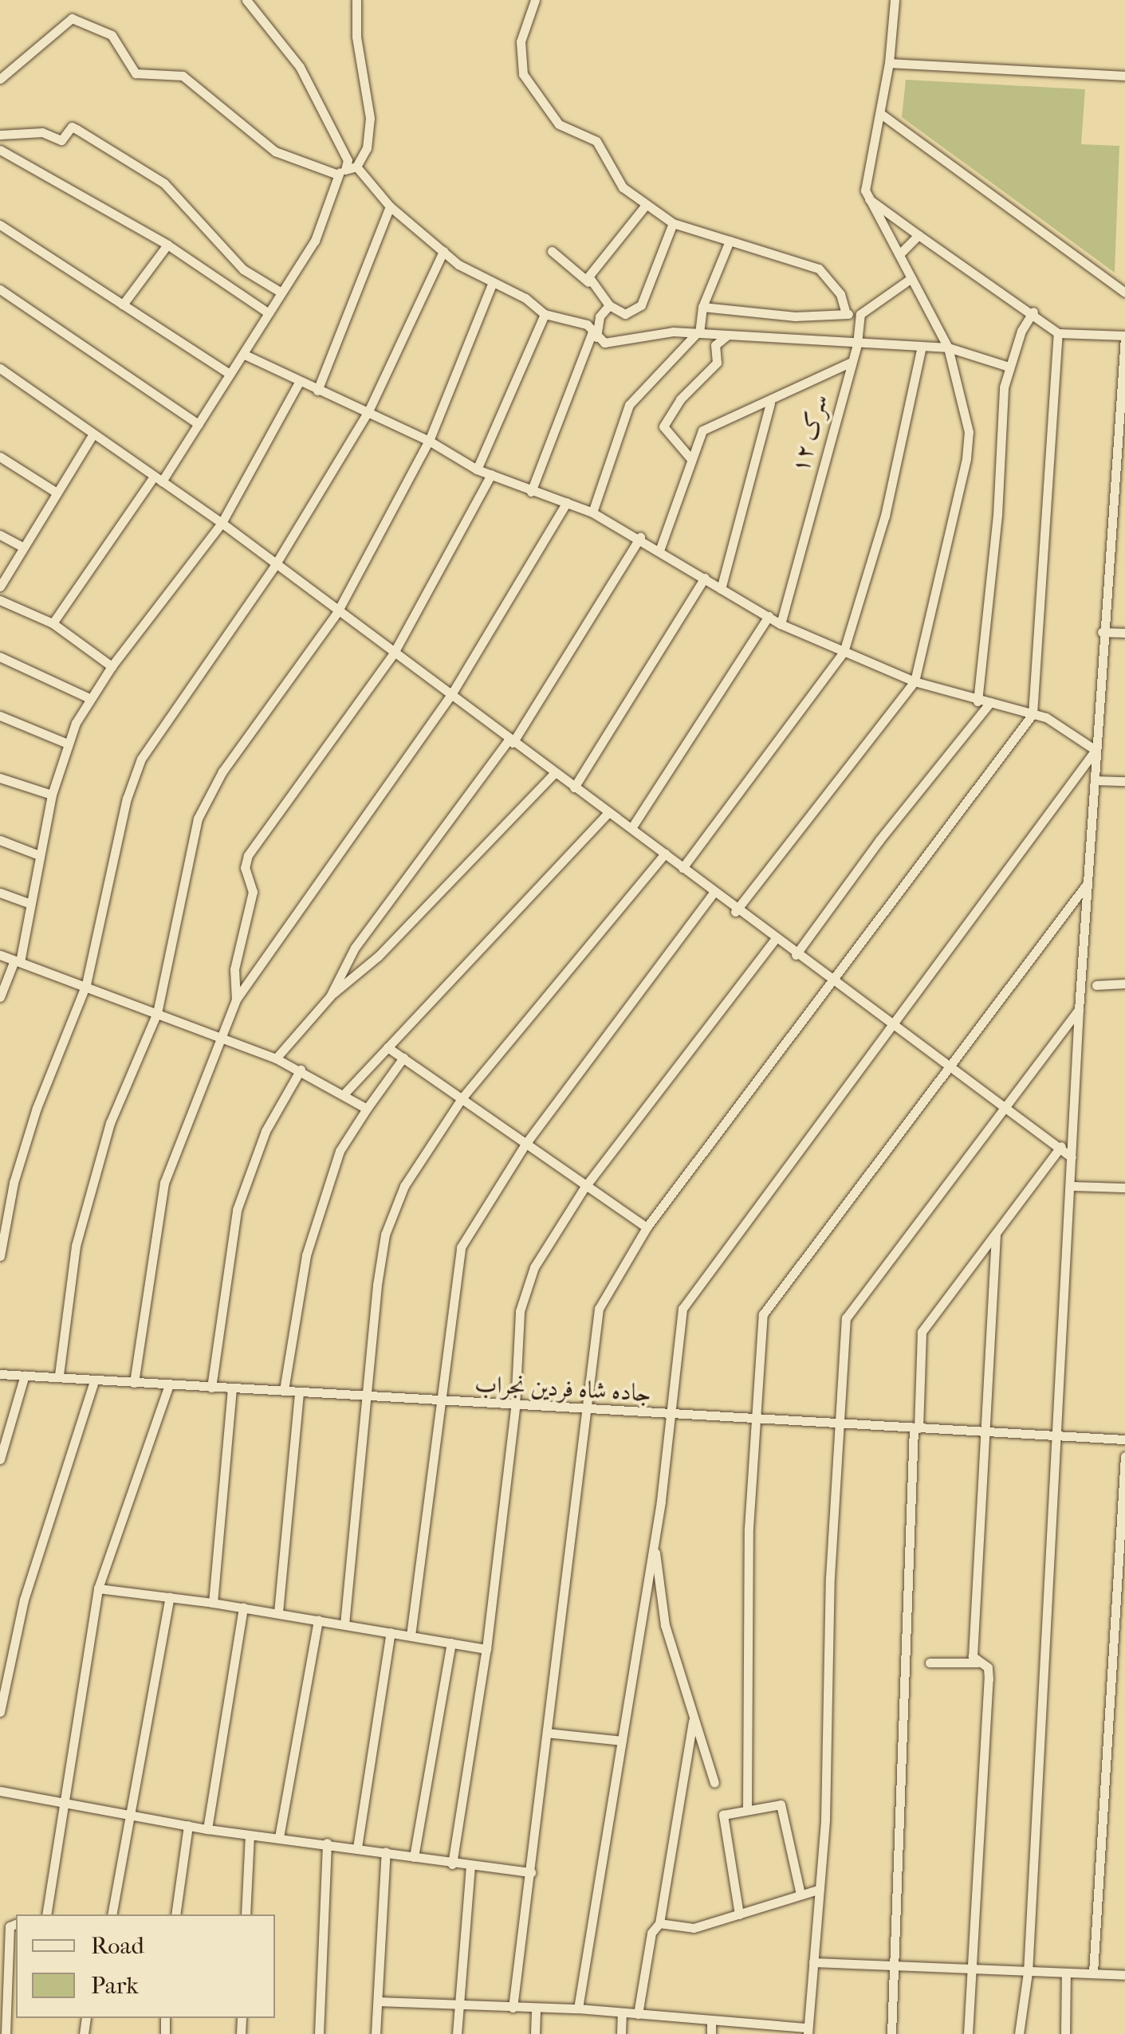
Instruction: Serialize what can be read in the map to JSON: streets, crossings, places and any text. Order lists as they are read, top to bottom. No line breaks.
{"streets":{"street":["سرک ۱۲","جاده شاه فردین نجراب"]},"legend":["Road","Park"]}
